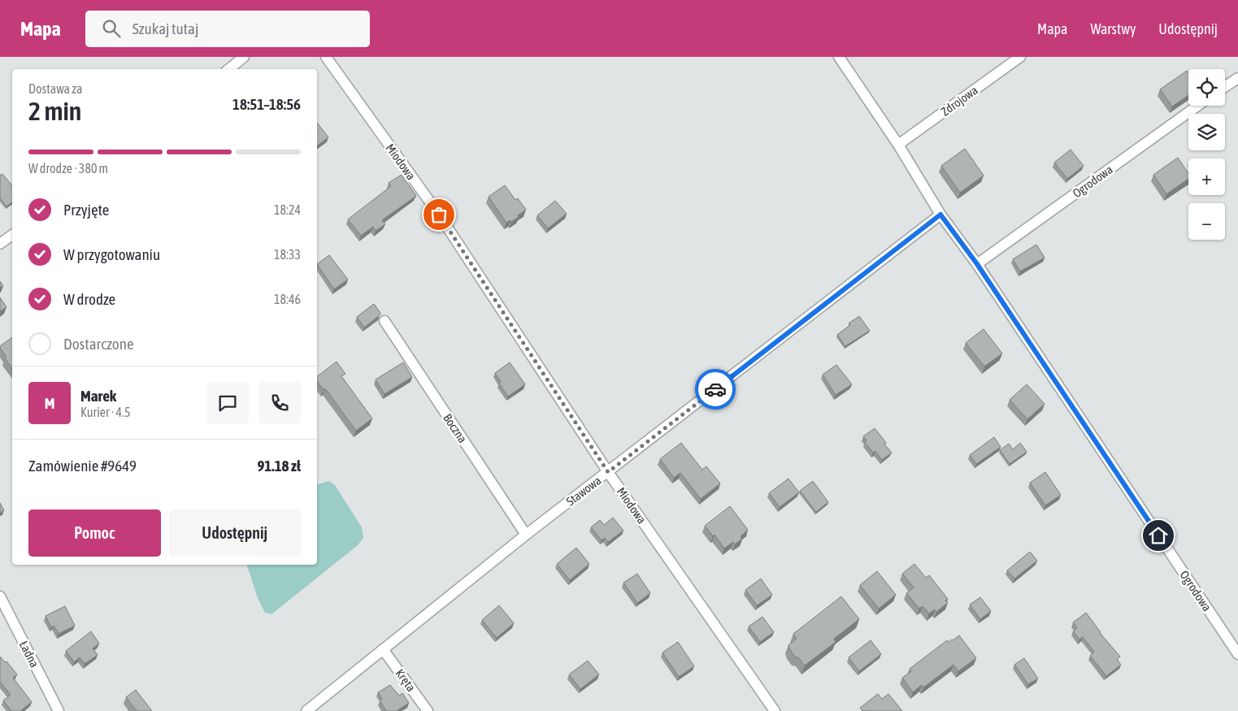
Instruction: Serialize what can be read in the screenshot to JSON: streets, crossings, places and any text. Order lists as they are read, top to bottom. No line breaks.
{"streets":{"street":["Zdrojowa","Miodowa","Ogrodowa","Boczna","Stawowa","Ładna","Kręta"]},"crossings":[["Zdrojowa","Ogrodowa"],["Miodowa","Stawowa"],["Ogrodowa","Stawowa"],["Boczna","Stawowa"],["Stawowa","Kręta"]],"page":{"header":"Mapa","search":"Szukaj tutaj","nav":["Mapa","Warstwy","Udostępnij"],"map_buttons":["+","−"],"heading":["2 min","Dostawa za","18:51–18:56"],"panel":["Marek","Kurier · 4.5","Zamówienie #9649","91.18 zł"],"bar":"W drodze · 380 m","list":[["Przyjęte","18:24"],["W przygotowaniu","18:33"],["W drodze","18:46"],"Dostarczone"],"round":"M","buttons":["Pomoc","Udostępnij"]}}
